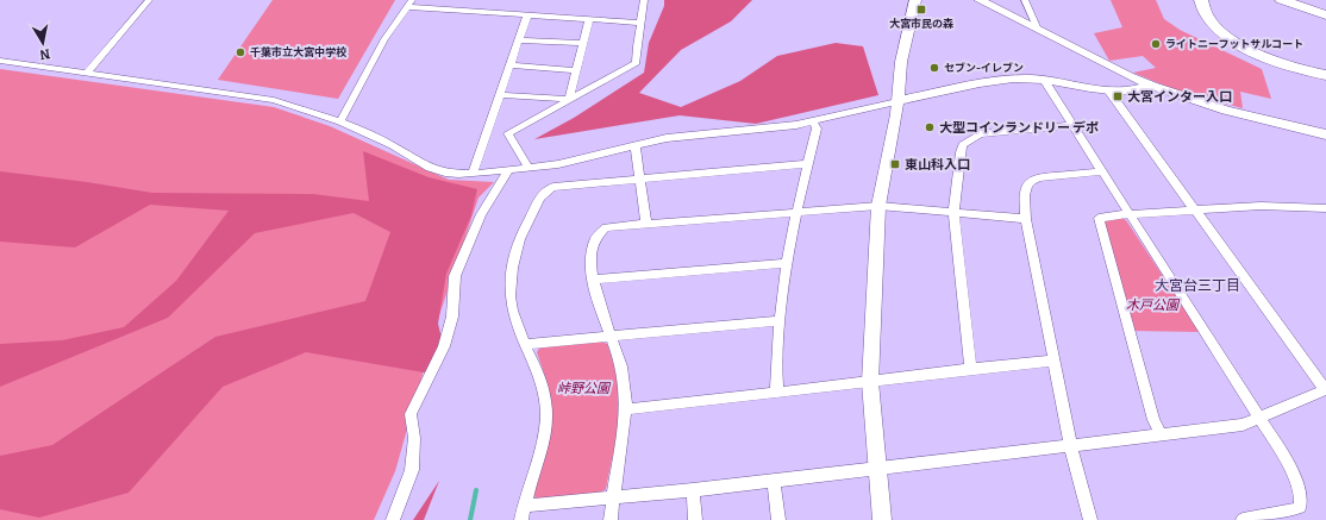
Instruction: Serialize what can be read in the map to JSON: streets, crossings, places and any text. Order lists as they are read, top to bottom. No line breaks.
{"districts":["大宮台三丁目"],"parks":["木戸公園","峠野公園"],"places":{"transit":["大宮市民の森","大宮インター入口","東山科入口"],"other":["ライトニーフットサルコート","千葉市立大宮中学校","セブン-イレブン","大型コインランドリー デポ"]},"north":"bottom"}
